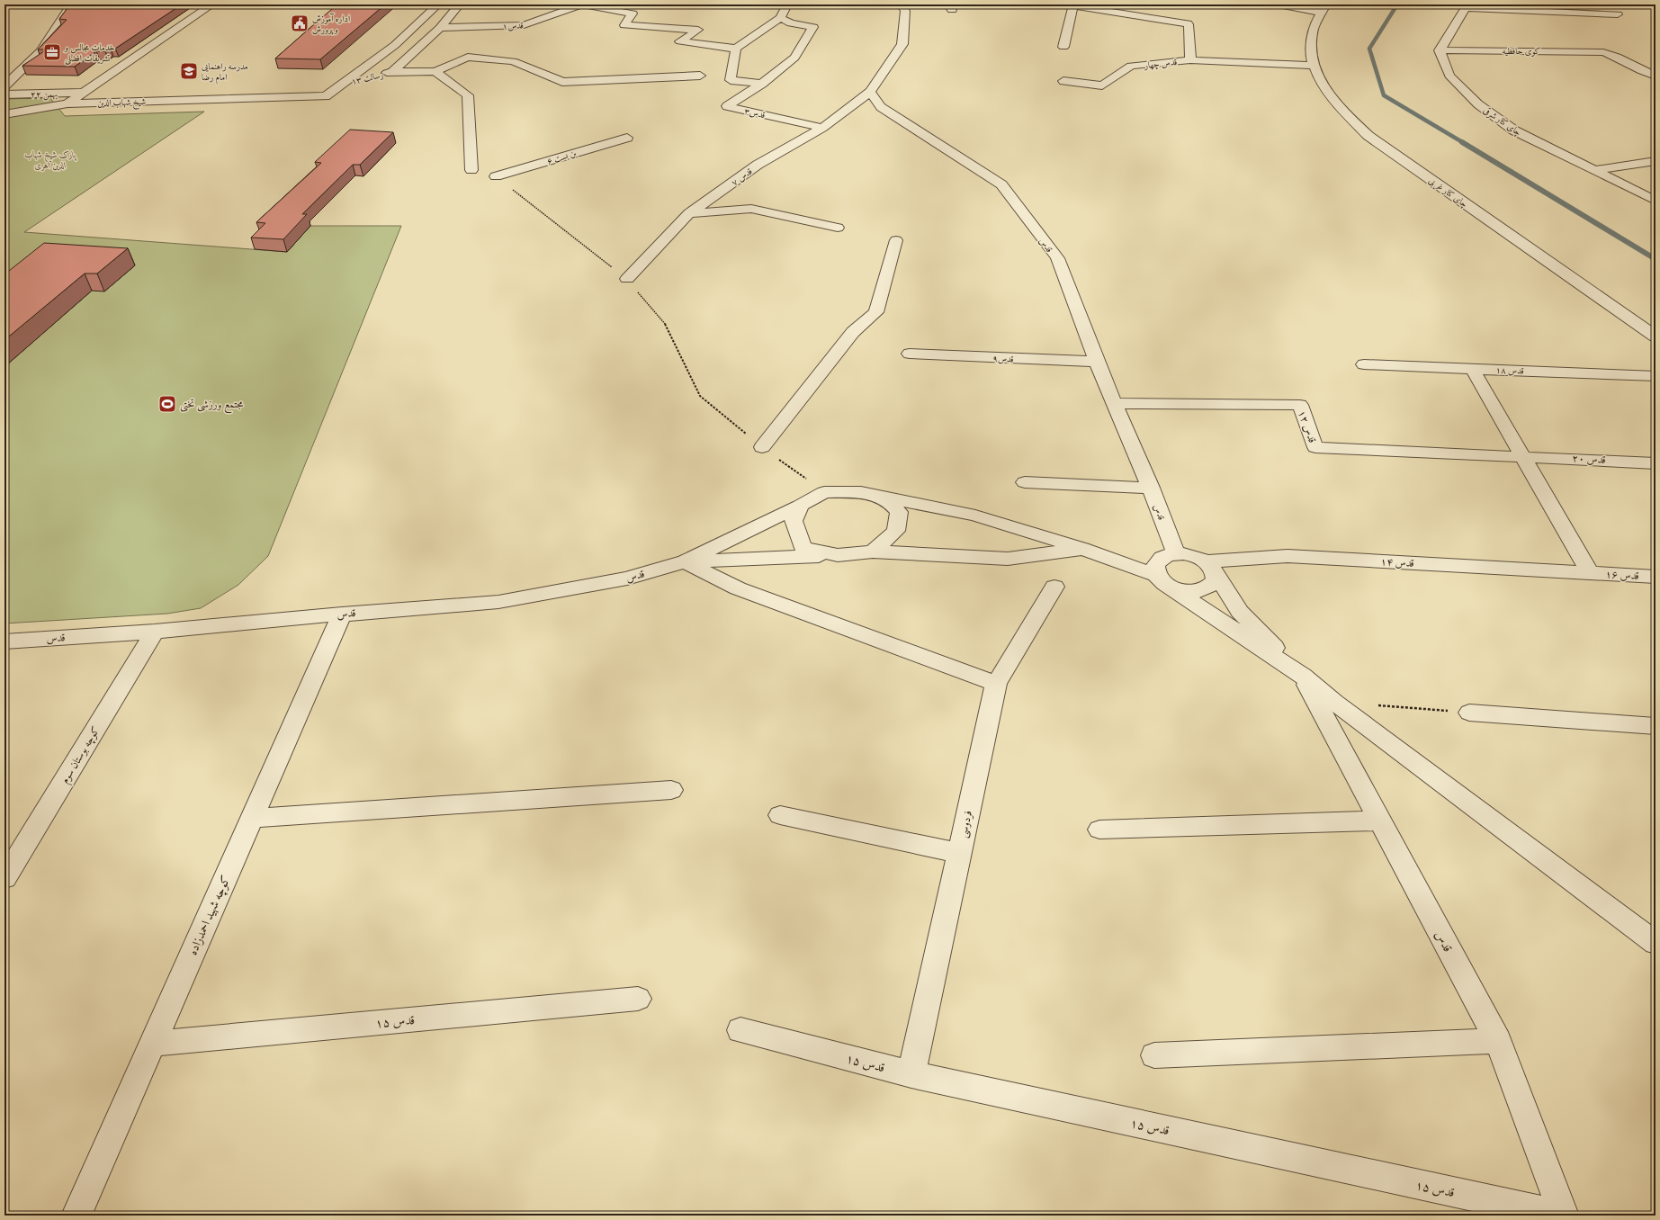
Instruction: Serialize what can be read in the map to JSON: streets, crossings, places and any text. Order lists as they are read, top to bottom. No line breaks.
{"streets":{"street":["قدس۱","کوی حافظیه","قدس چهار","رسالت ۱۳","۲۲ بهمن","شیخ شهاب الدین","قدس۳","چای کنار شرقی","بن بست ۶","قدس ۷","چای کنار غربی","قدس","قدس۹","قدس ۱۸","قدس ۱۲","قدس ۲۰","قدس ۱۴","قدس ۱۶","کوچه بوستان سوم","فردوسی","کوچه شهید احمدزاده","قدس ۱۵"]},"crossings":[["قدس۱","رسالت ۱۳"],["کوی حافظیه","چای کنار شرقی"],["رسالت ۱۳","شیخ شهاب الدین"],["۲۲ بهمن","شیخ شهاب الدین"],["قدس۳","قدس ۷"],["قدس ۷","قدس"],["قدس","قدس۹"],["قدس","قدس ۱۲"],["قدس","قدس ۱۴"],["قدس","کوچه بوستان سوم"],["قدس","کوچه شهید احمدزاده"],["قدس ۱۲","قدس ۲۰"],["قدس ۱۴","قدس ۱۶"],["فردوسی","قدس ۱۵"],["کوچه شهید احمدزاده","قدس ۱۵"]],"parks":["پارک شیخ شهاب الدین اهری"],"places":{"public building":["اداره آموزش و پرورش"],"office":["خدمات مجالس و تشریفات افضلی"],"school or university":["مدرسه راهنمایی امام رضا"],"sports":["مجتمع ورزشی تختی"]}}
